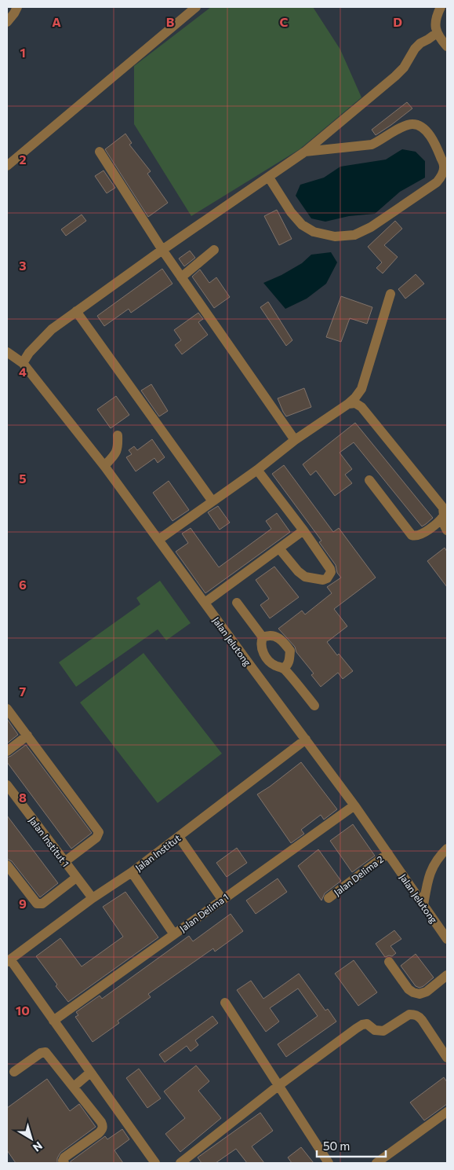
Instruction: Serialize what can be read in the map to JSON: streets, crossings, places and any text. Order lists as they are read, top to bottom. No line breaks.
{"streets":{"street":["Jalan Jelutong","Jalan Institut 1","Jalan Institut","Jalan Delima 2","Jalan Delima 1"]},"crossings":[["Jalan Jelutong","Jalan Institut"],["Jalan Jelutong","Jalan Delima 2"],["Jalan Jelutong","Jalan Delima 1"],["Jalan Institut 1","Jalan Institut"]],"scale_bar":"50 m","north":"bottom right","grid":{"columns":["A","B","C","D"],"rows":["1","2","3","4","5","6","7","8","9","10"]}}
